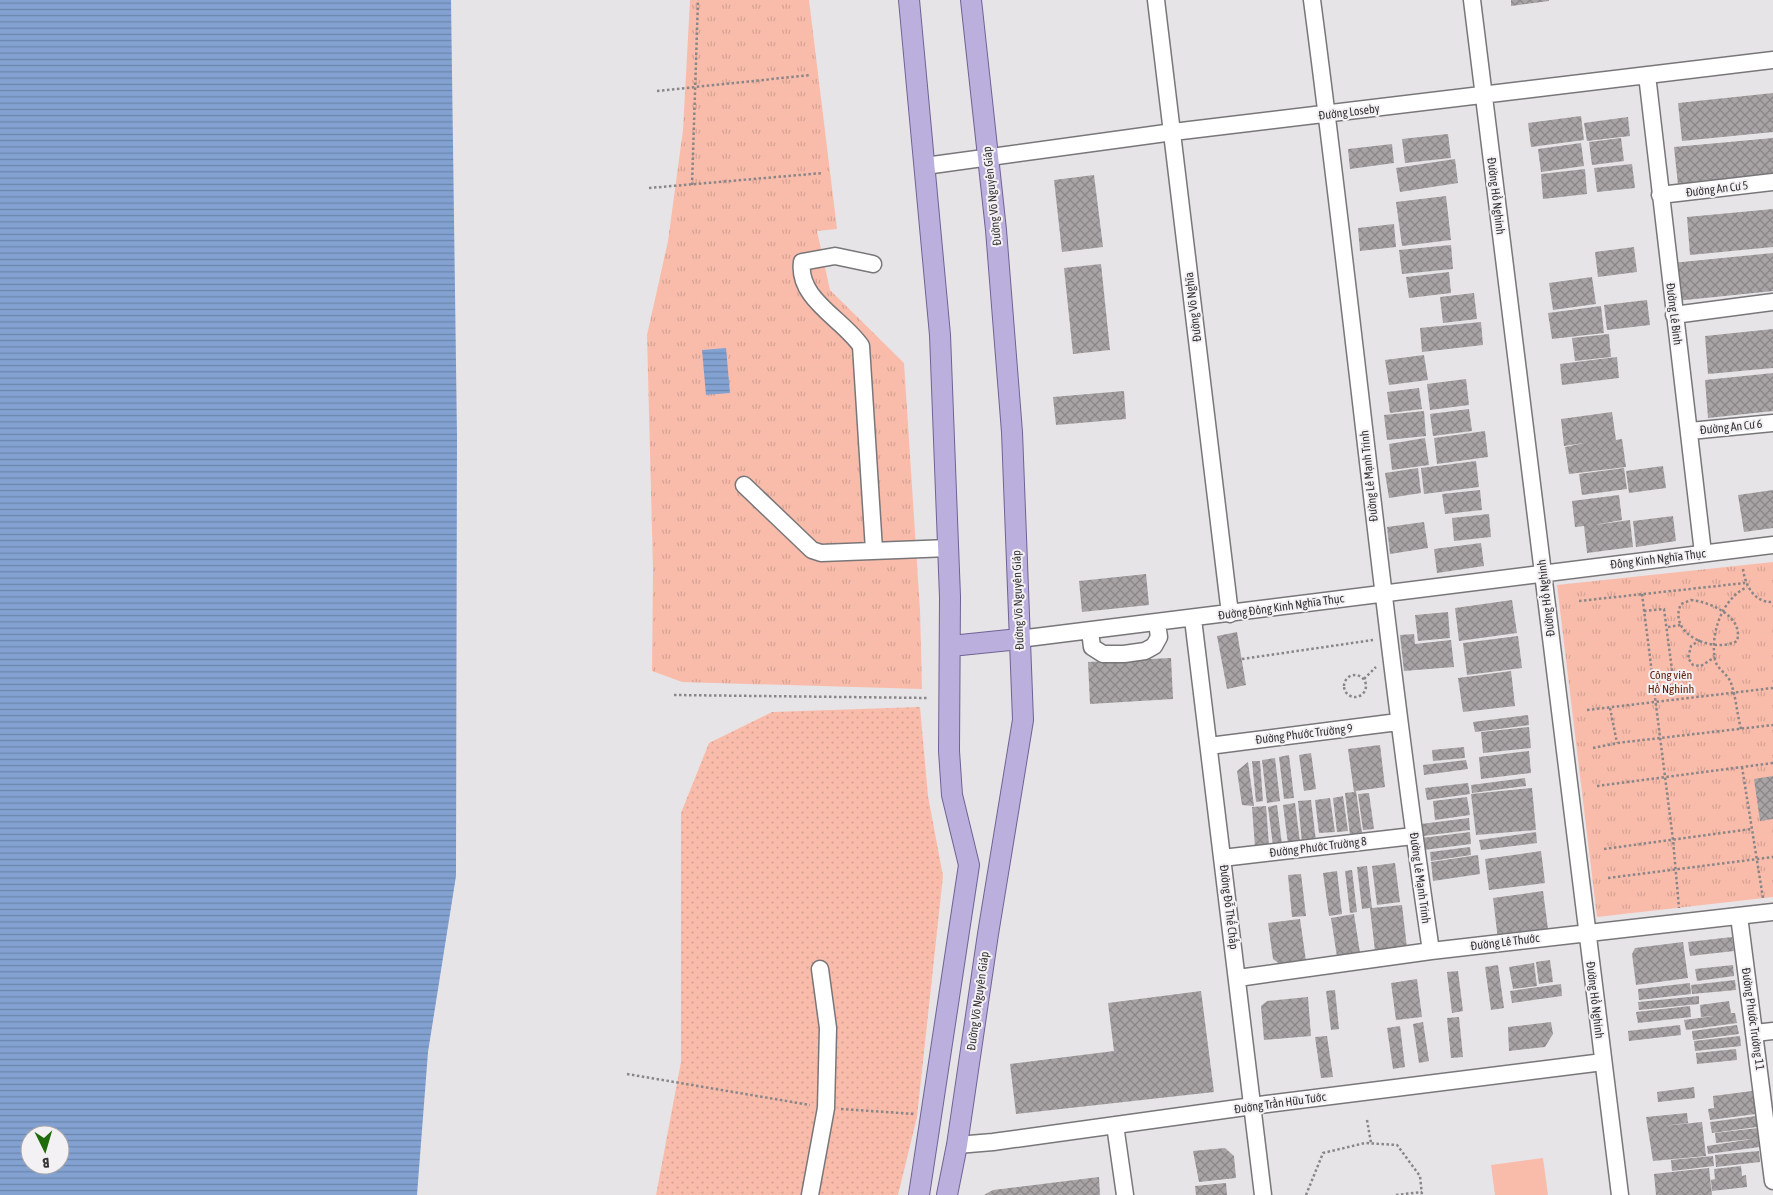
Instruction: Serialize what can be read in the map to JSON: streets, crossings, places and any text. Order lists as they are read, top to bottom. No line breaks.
{"streets":{"main road":["Đường Võ Nguyên Giáp"],"street":["Đường Loseby","Đường An Cư 5","Đường Hồ Nghinh","Đường Võ Nghĩa","Đường Lê Binh","Đường An Cư 6","Đường Lê Mạnh Trinh","Đông Kinh Nghĩa Thục","Đường Đông Kinh Nghĩa Thục","Đường Phước Trường 9","Đường Phước Trường 8","Đường Đỗ Thế Chấp","Đường Lê Thước","Đường Phước Trường 11","Đường Trần Hữu Tước"]},"crossings":[["Đường Loseby","Đường Võ Nguyên Giáp"],["Đường Loseby","Đường Hồ Nghinh"],["Đường Loseby","Đường Võ Nghĩa"],["Đường Loseby","Đường Lê Binh"],["Đường Loseby","Đường Lê Mạnh Trinh"],["Đường An Cư 5","Đường Lê Binh"],["Đường Võ Nguyên Giáp","Đường Đông Kinh Nghĩa Thục"],["Đường Võ Nguyên Giáp","Đường Trần Hữu Tước"],["Đường Hồ Nghinh","Đông Kinh Nghĩa Thục"],["Đường Hồ Nghinh","Đường Đông Kinh Nghĩa Thục"],["Đường Hồ Nghinh","Đường Lê Thước"],["Đường Hồ Nghinh","Đường Trần Hữu Tước"],["Đường Võ Nghĩa","Đường Đông Kinh Nghĩa Thục"],["Đường Lê Binh","Đường An Cư 6"],["Đường Lê Binh","Đông Kinh Nghĩa Thục"],["Đường Lê Mạnh Trinh","Đường Đông Kinh Nghĩa Thục"],["Đường Lê Mạnh Trinh","Đường Phước Trường 9"],["Đường Lê Mạnh Trinh","Đường Phước Trường 8"],["Đường Lê Mạnh Trinh","Đường Lê Thước"],["Đông Kinh Nghĩa Thục","Đường Đông Kinh Nghĩa Thục"],["Đường Đông Kinh Nghĩa Thục","Đường Đỗ Thế Chấp"],["Đường Phước Trường 9","Đường Đỗ Thế Chấp"],["Đường Phước Trường 8","Đường Đỗ Thế Chấp"],["Đường Đỗ Thế Chấp","Đường Lê Thước"],["Đường Đỗ Thế Chấp","Đường Trần Hữu Tước"],["Đường Lê Thước","Đường Phước Trường 11"]],"parks":["Công viên Hồ Nghinh"],"north":"bottom"}
